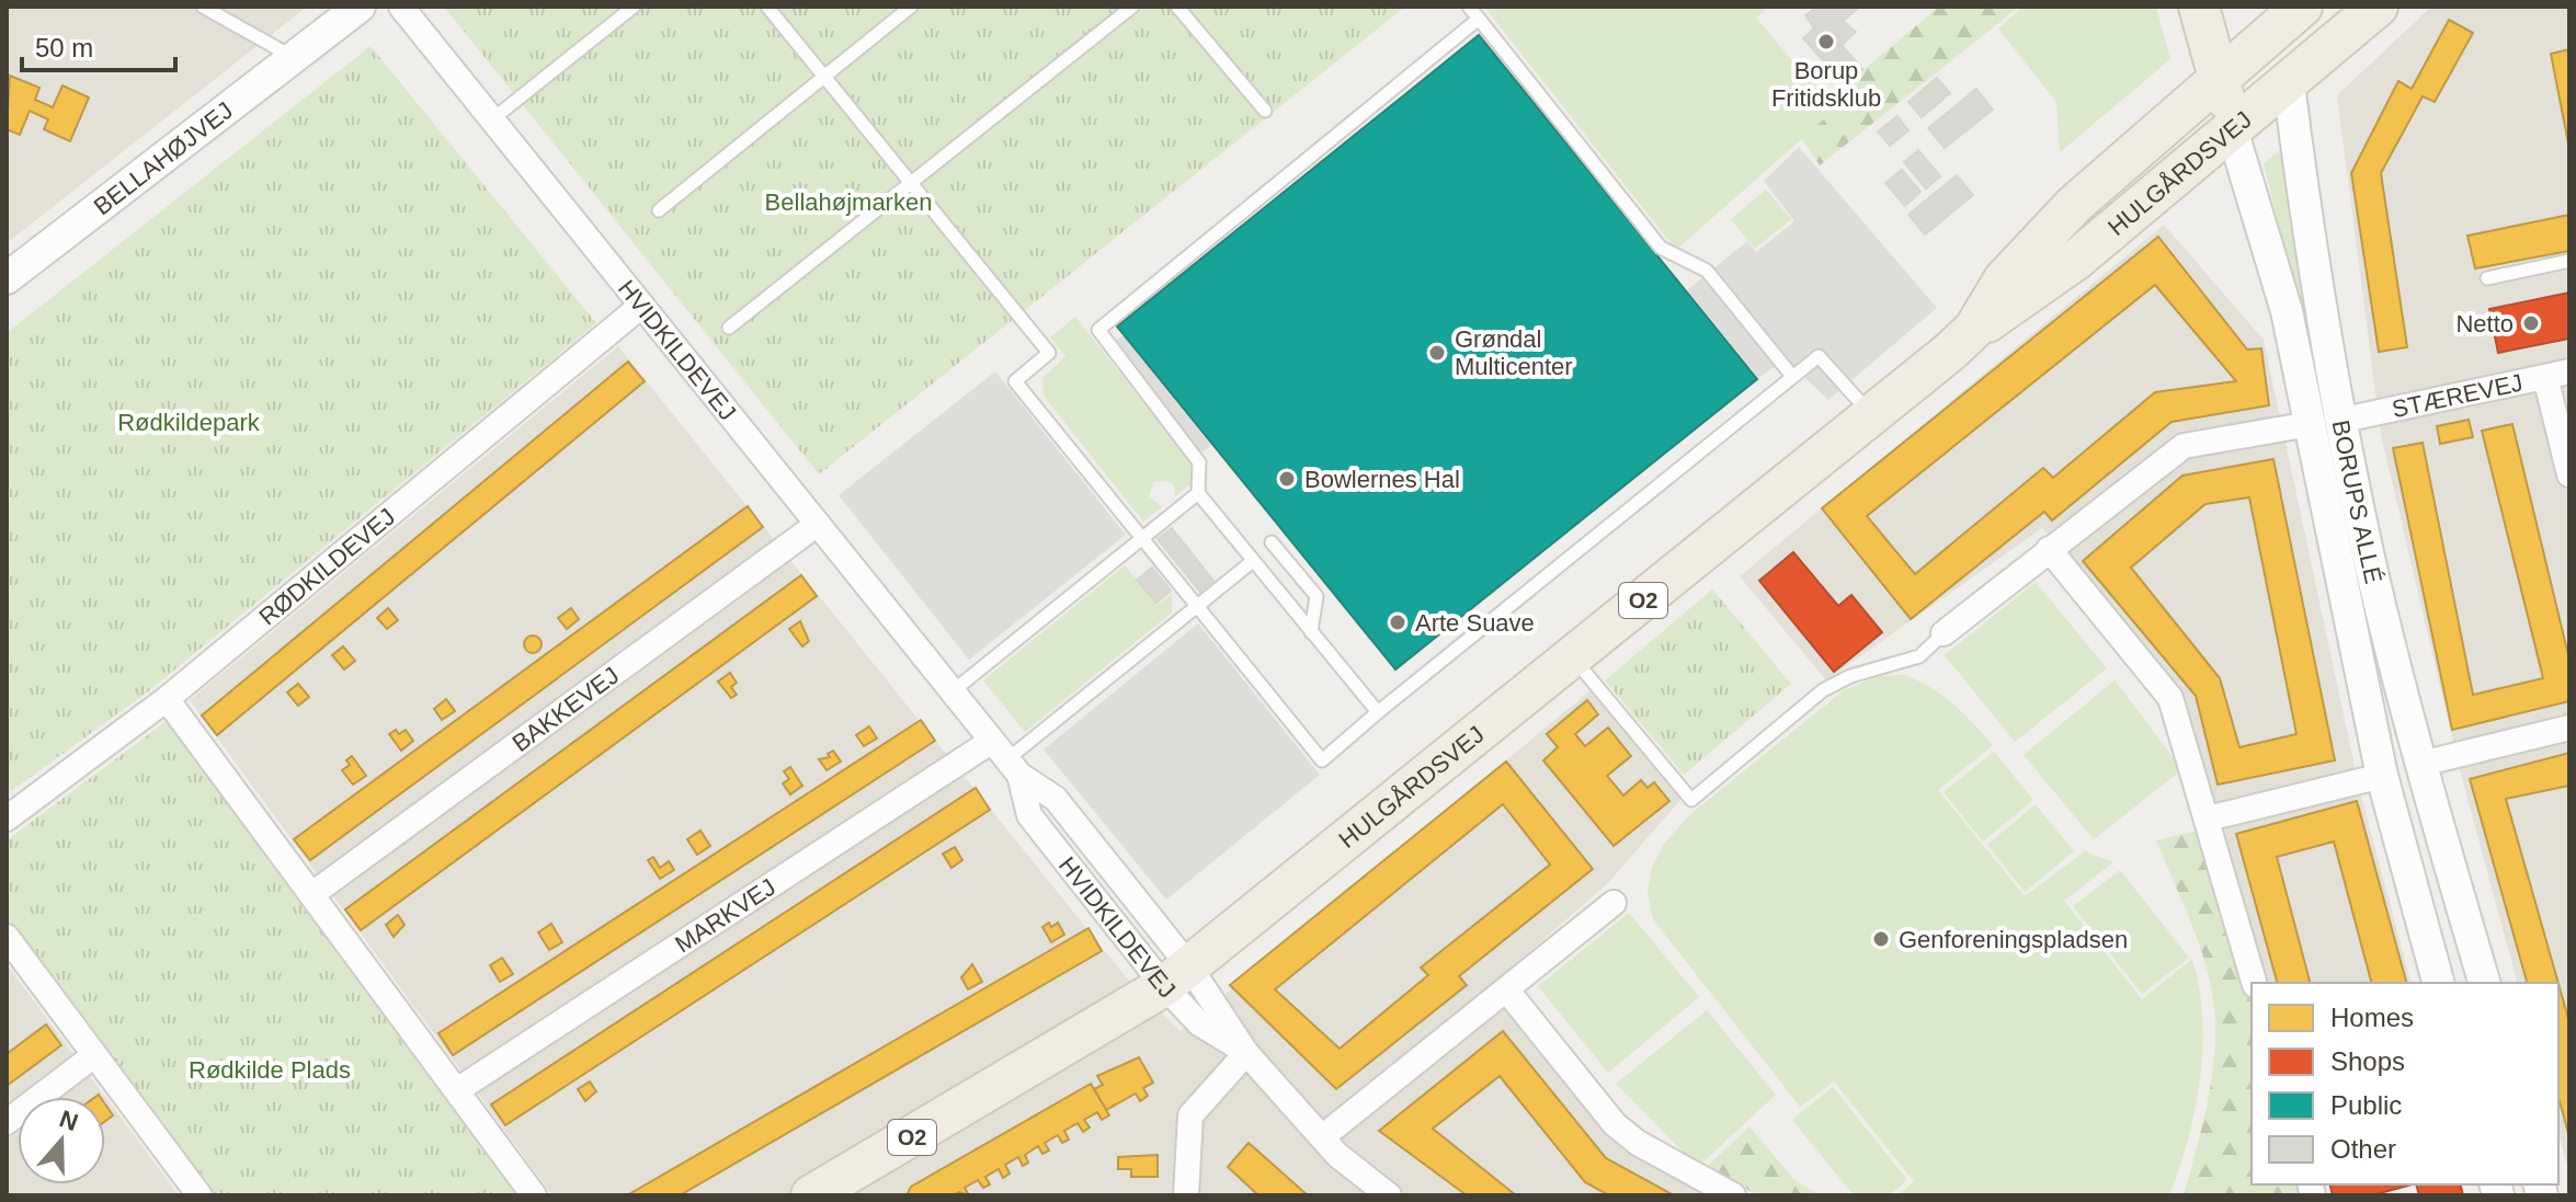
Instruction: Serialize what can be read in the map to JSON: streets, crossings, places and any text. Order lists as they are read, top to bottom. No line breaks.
{"streets":{"main road":["HULGÅRDSVEJ","BORUPS ALLÉ","O2"],"street":["BELLAHØJVEJ","HVIDKILDEVEJ","STÆREVEJ","RØDKILDEVEJ","BAKKEVEJ","MARKVEJ"]},"crossings":[["HULGÅRDSVEJ","HVIDKILDEVEJ"],["HULGÅRDSVEJ","BORUPS ALLÉ"],["HVIDKILDEVEJ","RØDKILDEVEJ"],["HVIDKILDEVEJ","BAKKEVEJ"],["HVIDKILDEVEJ","MARKVEJ"],["STÆREVEJ","BORUPS ALLÉ"]],"parks":["Bellahøjmarken","Rødkildepark","Rødkilde Plads"],"places":["Borup Fritidsklub","Netto","Grøndal Multicenter","Bowlernes Hal","Arte Suave","Genforeningspladsen"],"legend":["Homes","Shops","Public","Other"],"scale_bar":"50 m","north":"top"}
